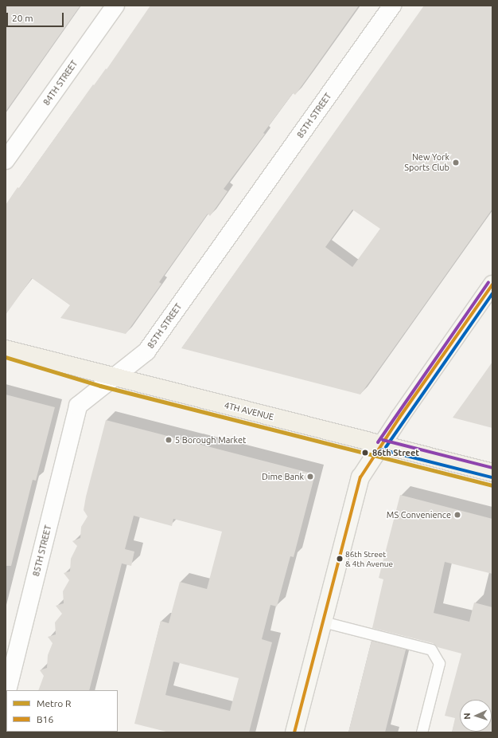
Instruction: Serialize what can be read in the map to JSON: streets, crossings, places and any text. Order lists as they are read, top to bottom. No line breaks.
{"streets":{"main road":["4TH AVENUE"],"street":["84TH STREET","85TH STREET"]},"crossings":[["85TH STREET","4TH AVENUE"]],"places":["New York Sports Club","5 Borough Market","86th Street","Dime Bank","MS Convenience","86th Street & 4th Avenue"],"lines":["transit line B16","metro line R"],"legend":["Metro R","B16"],"scale_bar":"20 m","north":"left"}
